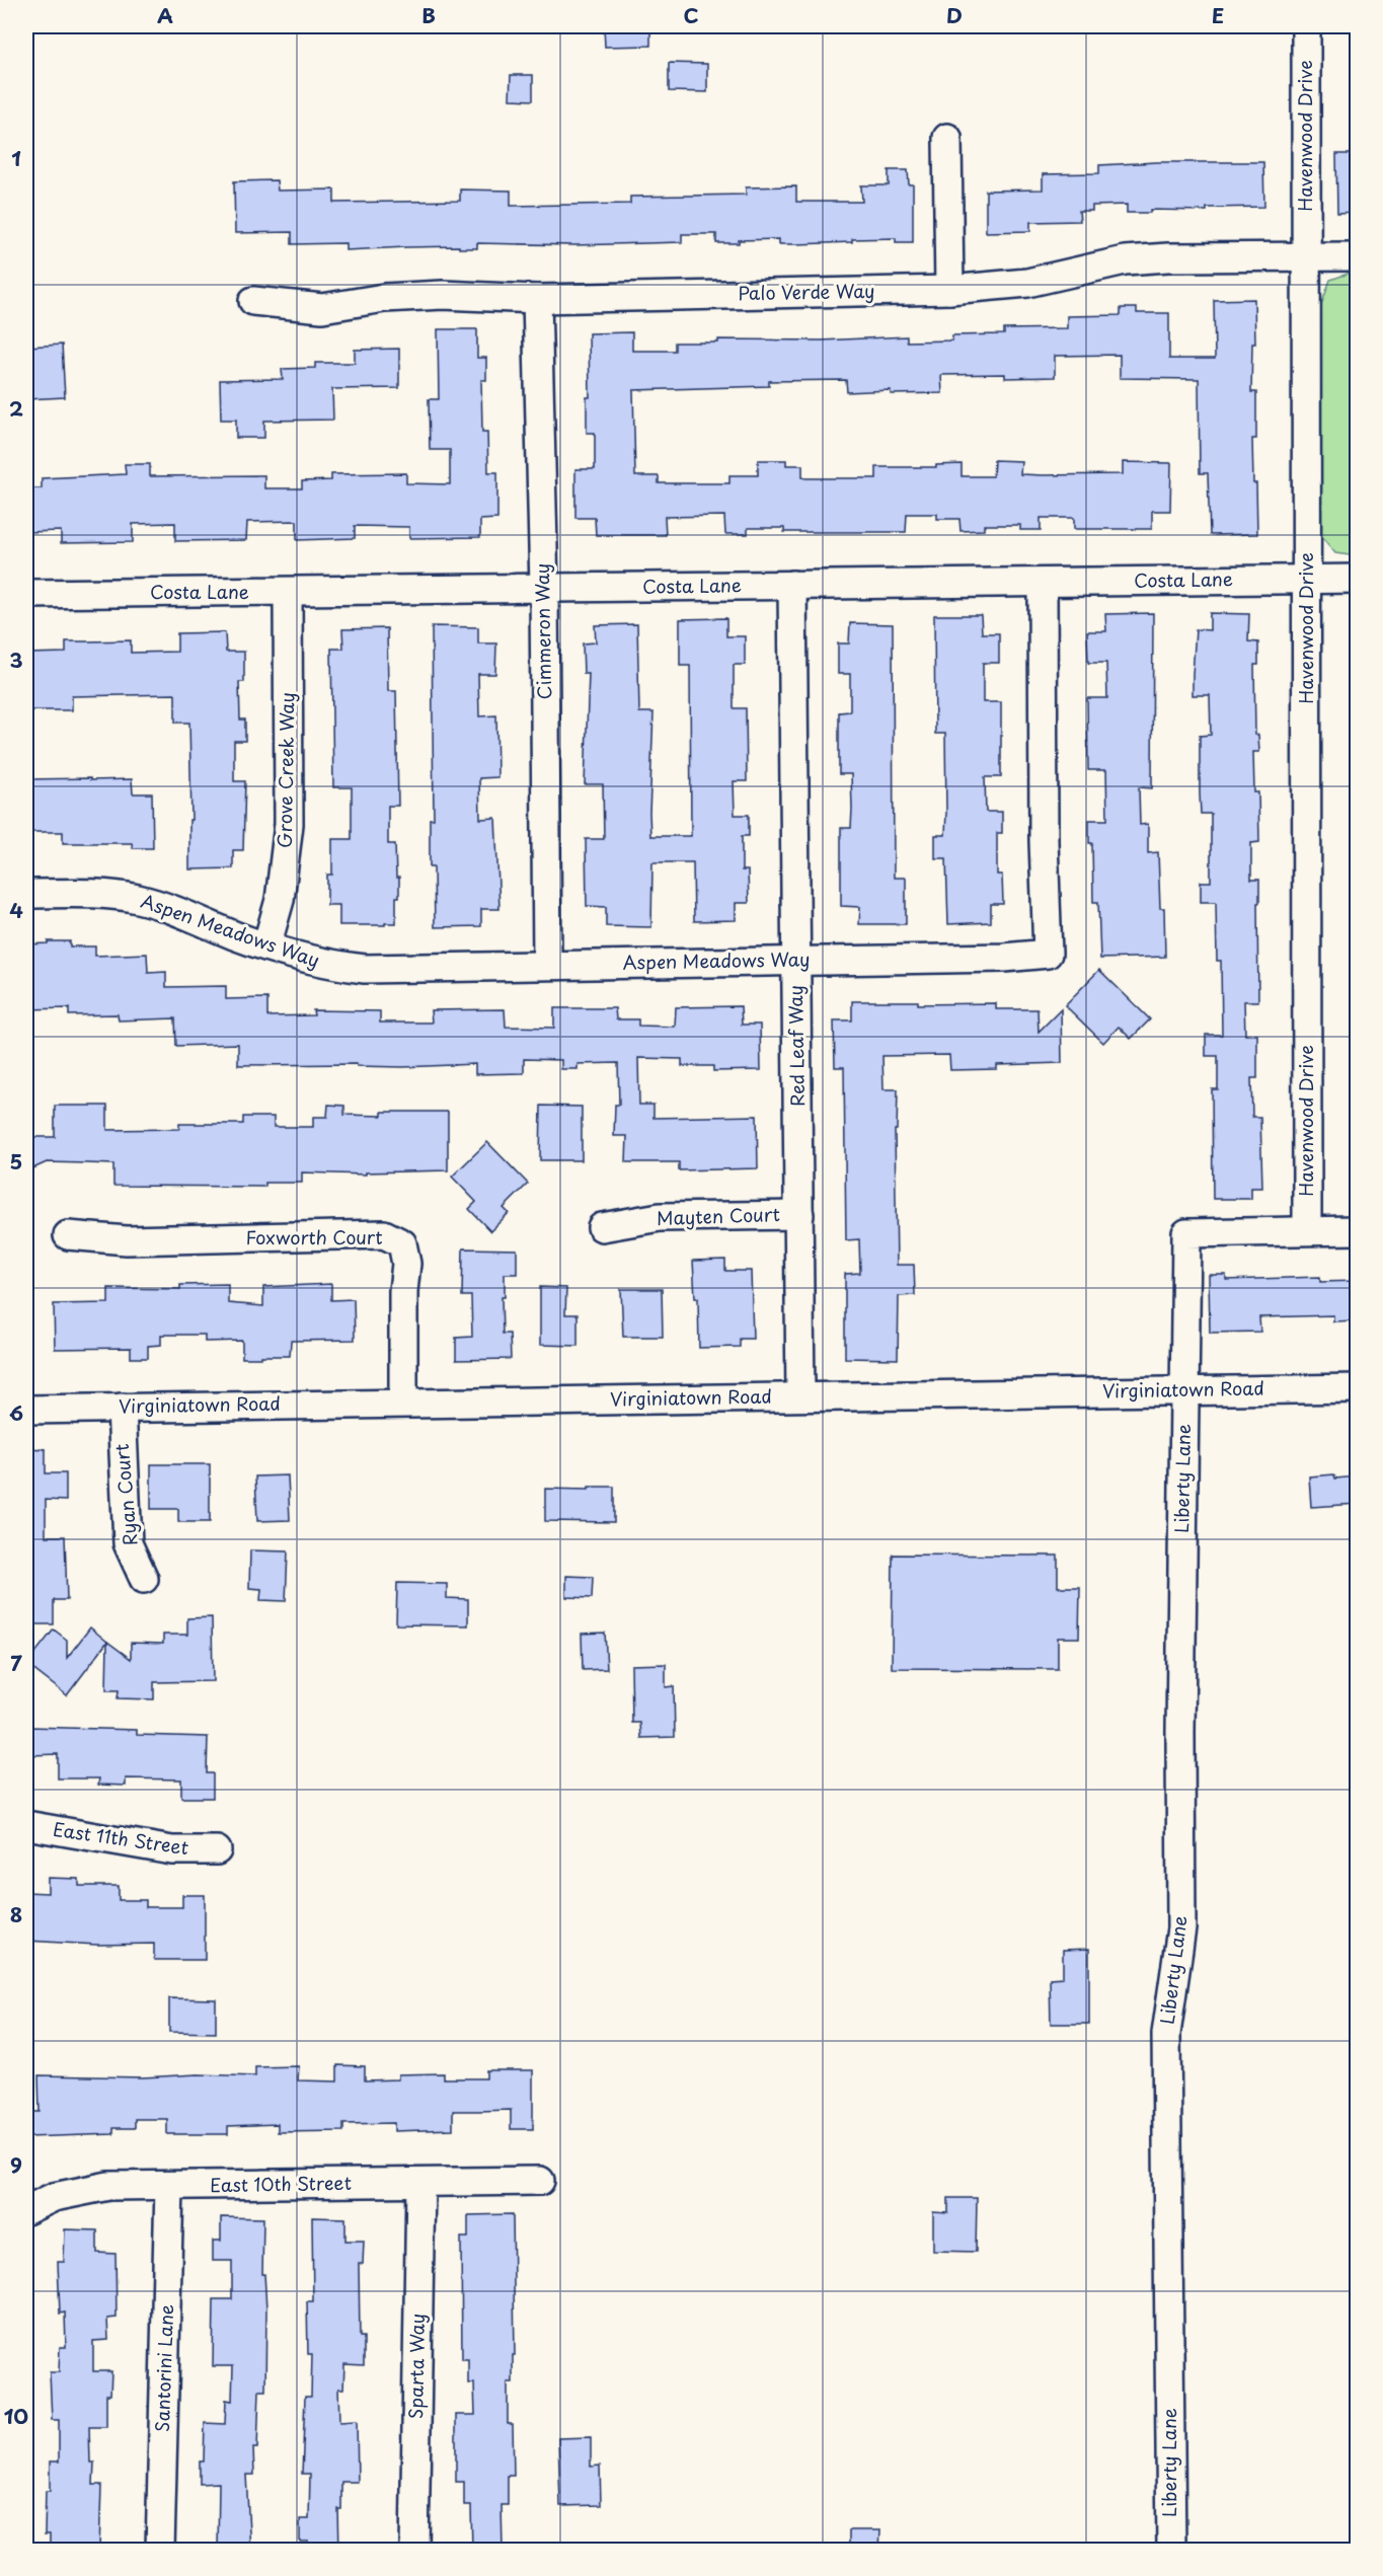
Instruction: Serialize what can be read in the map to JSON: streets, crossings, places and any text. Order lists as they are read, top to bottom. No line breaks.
{"streets":{"street":["Havenwood Drive","Palo Verde Way","Costa Lane","Cimmeron Way","Grove Creek Way","Aspen Meadows Way","Red Leaf Way","Mayten Court","Foxworth Court","Virginiatown Road","Liberty Lane","Ryan Court","East 11th Street","East 10th Street","Sparta Way","Santorini Lane"]},"crossings":[["Havenwood Drive","Palo Verde Way"],["Havenwood Drive","Costa Lane"],["Havenwood Drive","Liberty Lane"],["Palo Verde Way","Cimmeron Way"],["Costa Lane","Cimmeron Way"],["Costa Lane","Grove Creek Way"],["Costa Lane","Aspen Meadows Way"],["Costa Lane","Red Leaf Way"],["Cimmeron Way","Aspen Meadows Way"],["Grove Creek Way","Aspen Meadows Way"],["Aspen Meadows Way","Red Leaf Way"],["Red Leaf Way","Mayten Court"],["Red Leaf Way","Virginiatown Road"],["Foxworth Court","Virginiatown Road"],["Virginiatown Road","Liberty Lane"],["Virginiatown Road","Ryan Court"],["East 10th Street","Sparta Way"],["East 10th Street","Santorini Lane"]],"grid":{"columns":["A","B","C","D","E"],"rows":["1","2","3","4","5","6","7","8","9","10"]}}
